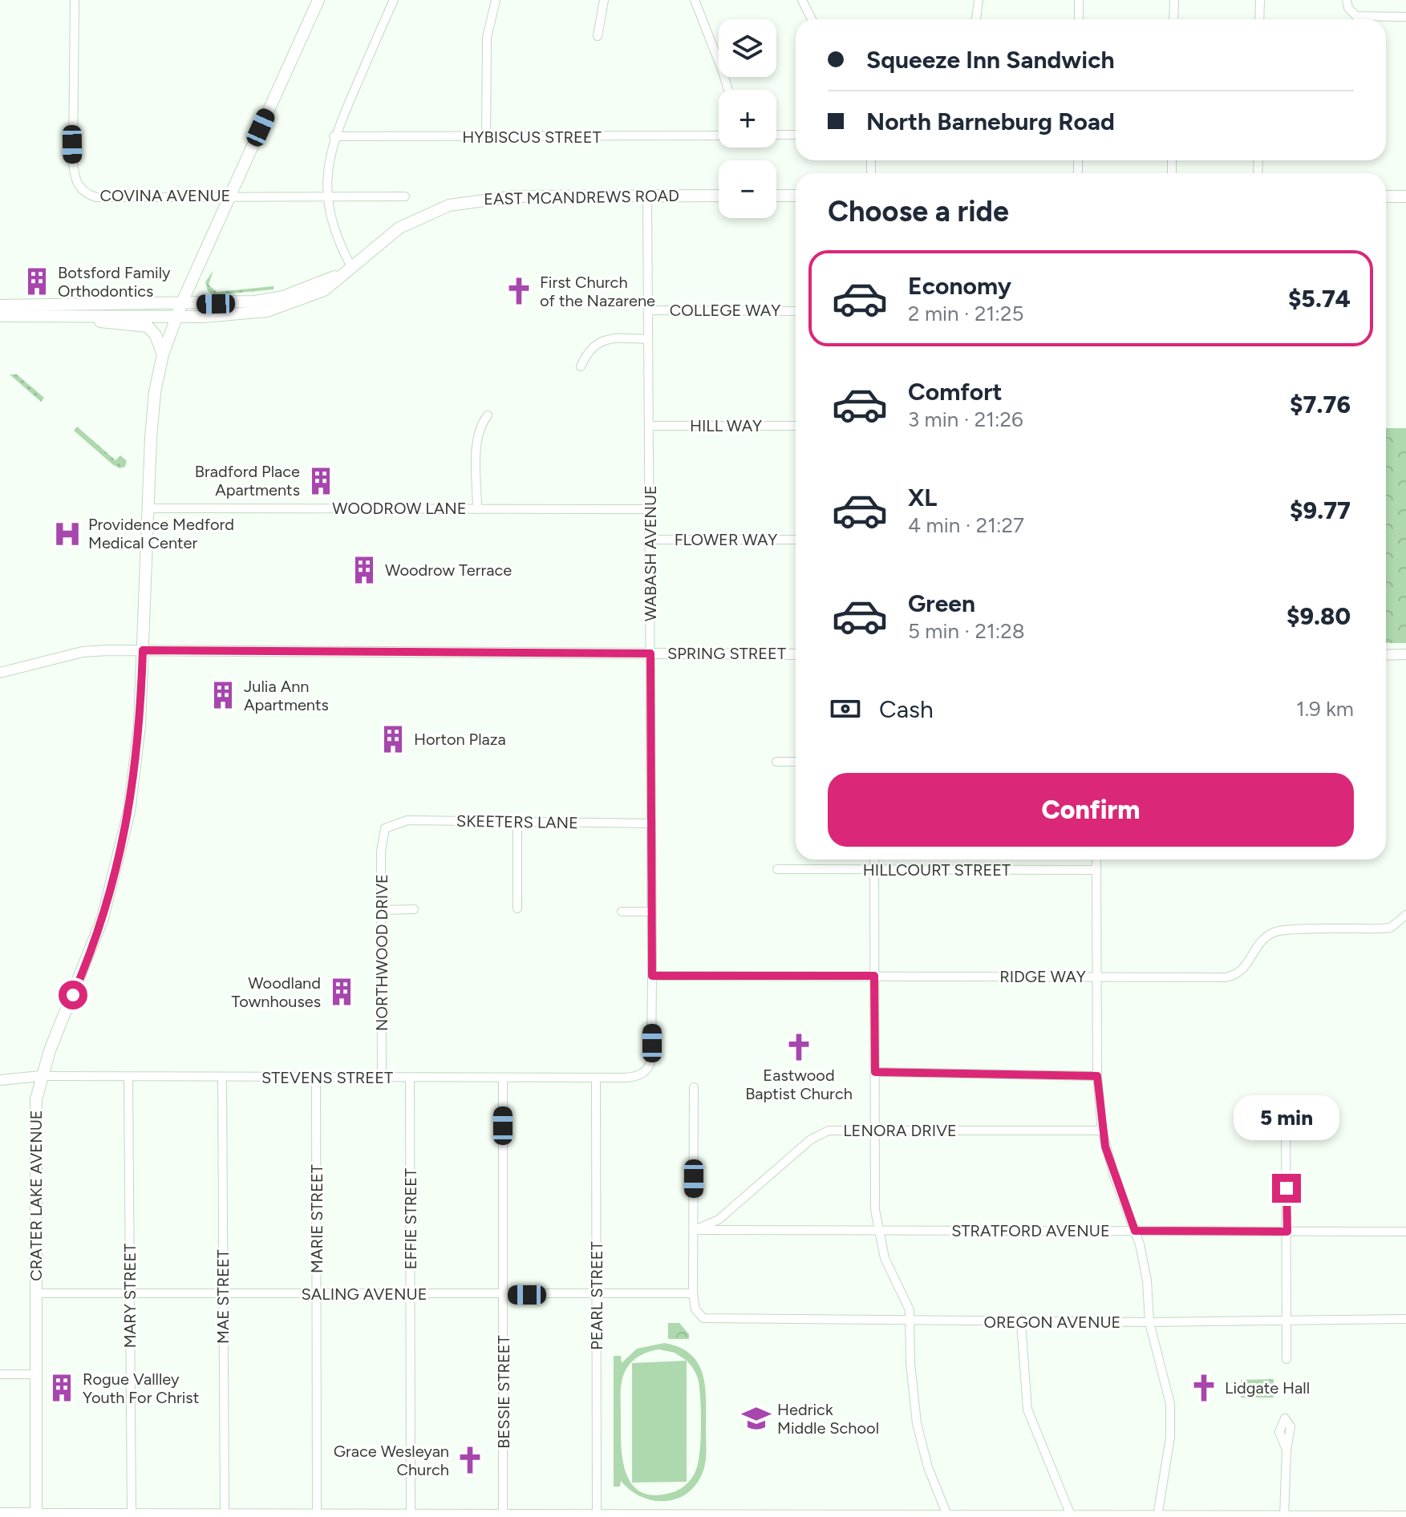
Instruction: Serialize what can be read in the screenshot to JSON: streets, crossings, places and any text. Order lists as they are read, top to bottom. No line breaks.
{"streets":{"main road":["EAST MCANDREWS ROAD","CRATER LAKE AVENUE"],"street":["HYBISCUS STREET","COVINA AVENUE","COLLEGE WAY","HILL WAY","WOODROW LANE","FLOWER WAY","WABASH AVENUE","SPRING STREET","SKEETERS LANE","HILLCOURT STREET","NORTHWOOD DRIVE","RIDGE WAY","STEVENS STREET","LENORA DRIVE","MARIE STREET","EFFIE STREET","STRATFORD AVENUE","SALING AVENUE","MARY STREET","PEARL STREET","MAE STREET","OREGON AVENUE","BESSIE STREET"]},"crossings":[["COVINA AVENUE","CRATER LAKE AVENUE"],["EAST MCANDREWS ROAD","WABASH AVENUE"],["EAST MCANDREWS ROAD","CRATER LAKE AVENUE"],["COLLEGE WAY","WABASH AVENUE"],["HILL WAY","WABASH AVENUE"],["WOODROW LANE","WABASH AVENUE"],["WOODROW LANE","CRATER LAKE AVENUE"],["FLOWER WAY","WABASH AVENUE"],["WABASH AVENUE","SPRING STREET"],["WABASH AVENUE","SKEETERS LANE"],["WABASH AVENUE","RIDGE WAY"],["WABASH AVENUE","STEVENS STREET"],["SPRING STREET","CRATER LAKE AVENUE"],["SKEETERS LANE","NORTHWOOD DRIVE"],["NORTHWOOD DRIVE","STEVENS STREET"],["STEVENS STREET","CRATER LAKE AVENUE"],["STEVENS STREET","MARIE STREET"],["STEVENS STREET","EFFIE STREET"],["STEVENS STREET","MARY STREET"],["STEVENS STREET","PEARL STREET"],["STEVENS STREET","MAE STREET"],["STEVENS STREET","BESSIE STREET"],["LENORA DRIVE","STRATFORD AVENUE"],["CRATER LAKE AVENUE","SALING AVENUE"],["MARIE STREET","SALING AVENUE"],["EFFIE STREET","SALING AVENUE"],["SALING AVENUE","MARY STREET"],["SALING AVENUE","PEARL STREET"],["SALING AVENUE","MAE STREET"],["SALING AVENUE","OREGON AVENUE"],["SALING AVENUE","BESSIE STREET"]],"places":{"building":["Botsford Family Orthodontics","Bradford Place Apartments","Woodrow Terrace","Julia Ann Apartments","Horton Plaza","Woodland Townhouses","Rogue Vallley Youth For Christ"],"church":["First Church of the Nazarene","Eastwood Baptist Church","Lidgate Hall","Grace Wesleyan Church"],"hospital":["Providence Medford Medical Center"],"school or university":["Hedrick Middle School"]},"page":{"map_buttons":["+","−"],"banner":["Squeeze Inn Sandwich","North Barneburg Road"],"heading":"Choose a ride","list":[{"name":"Economy","note":"2 min · 21:25","value":"$5.74"},{"name":"Comfort","note":"3 min · 21:26","value":"$7.76"},{"name":"XL","note":"4 min · 21:27","value":"$9.77"},{"name":"Green","note":"5 min · 21:28","value":"$9.80"}],"pay":["Cash","1.9 km"],"buttons":"Confirm","bubble":"5 min"}}
